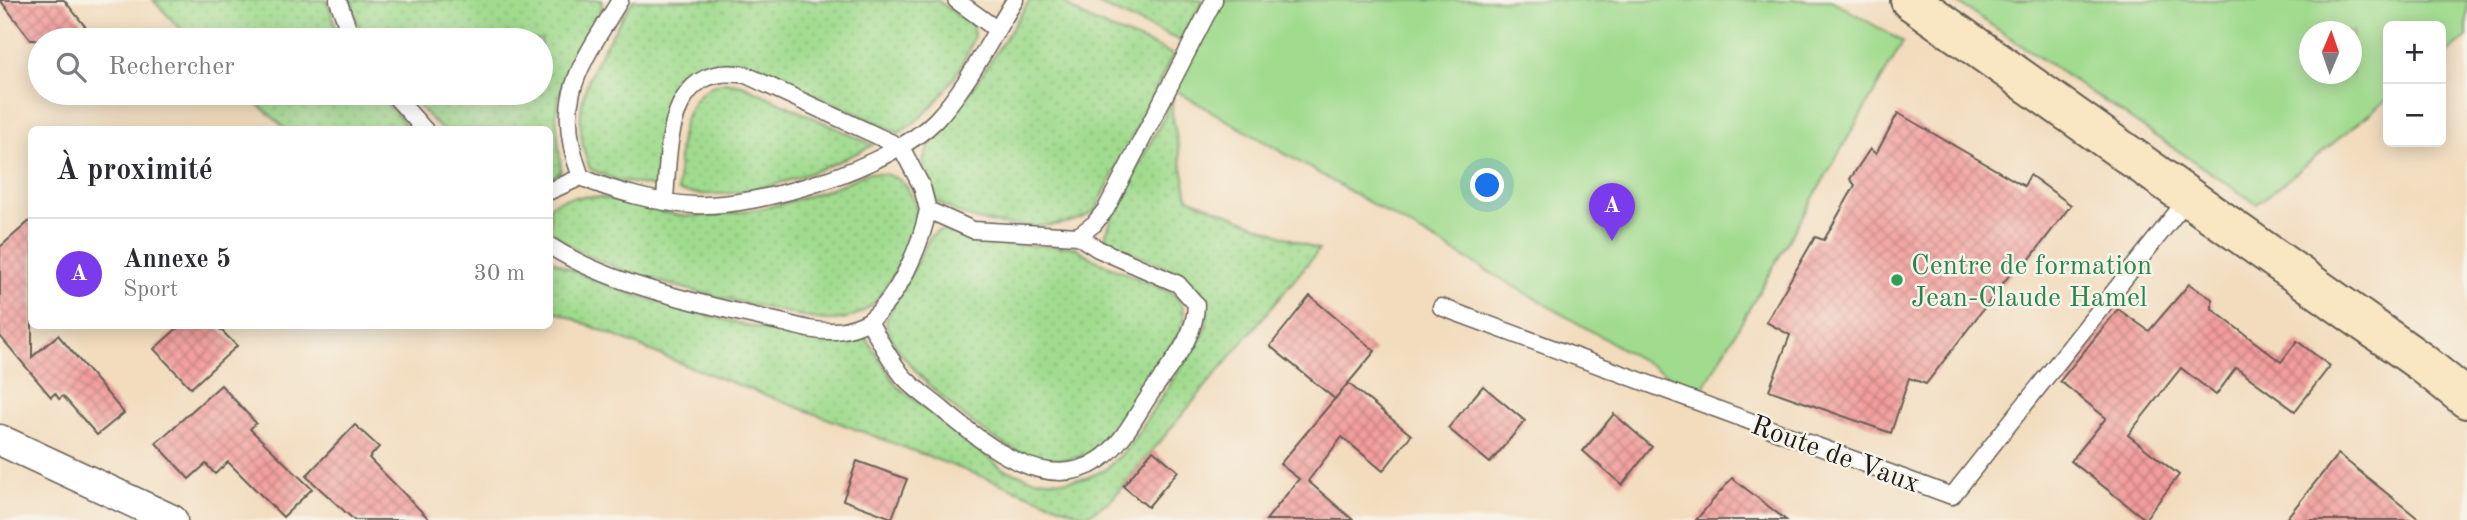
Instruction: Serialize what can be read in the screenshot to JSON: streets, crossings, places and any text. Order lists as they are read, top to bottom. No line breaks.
{"streets":{"lane":["Route de Vaux"]},"places":["Centre de formation Jean-Claude Hamel"],"north":"top","page":{"map_buttons":["+","−"],"search":"Rechercher","heading":"À proximité","pins":"A","list":[{"mark":"A","name":"Annexe 5","note":"Sport","value":"30 m"}]}}
